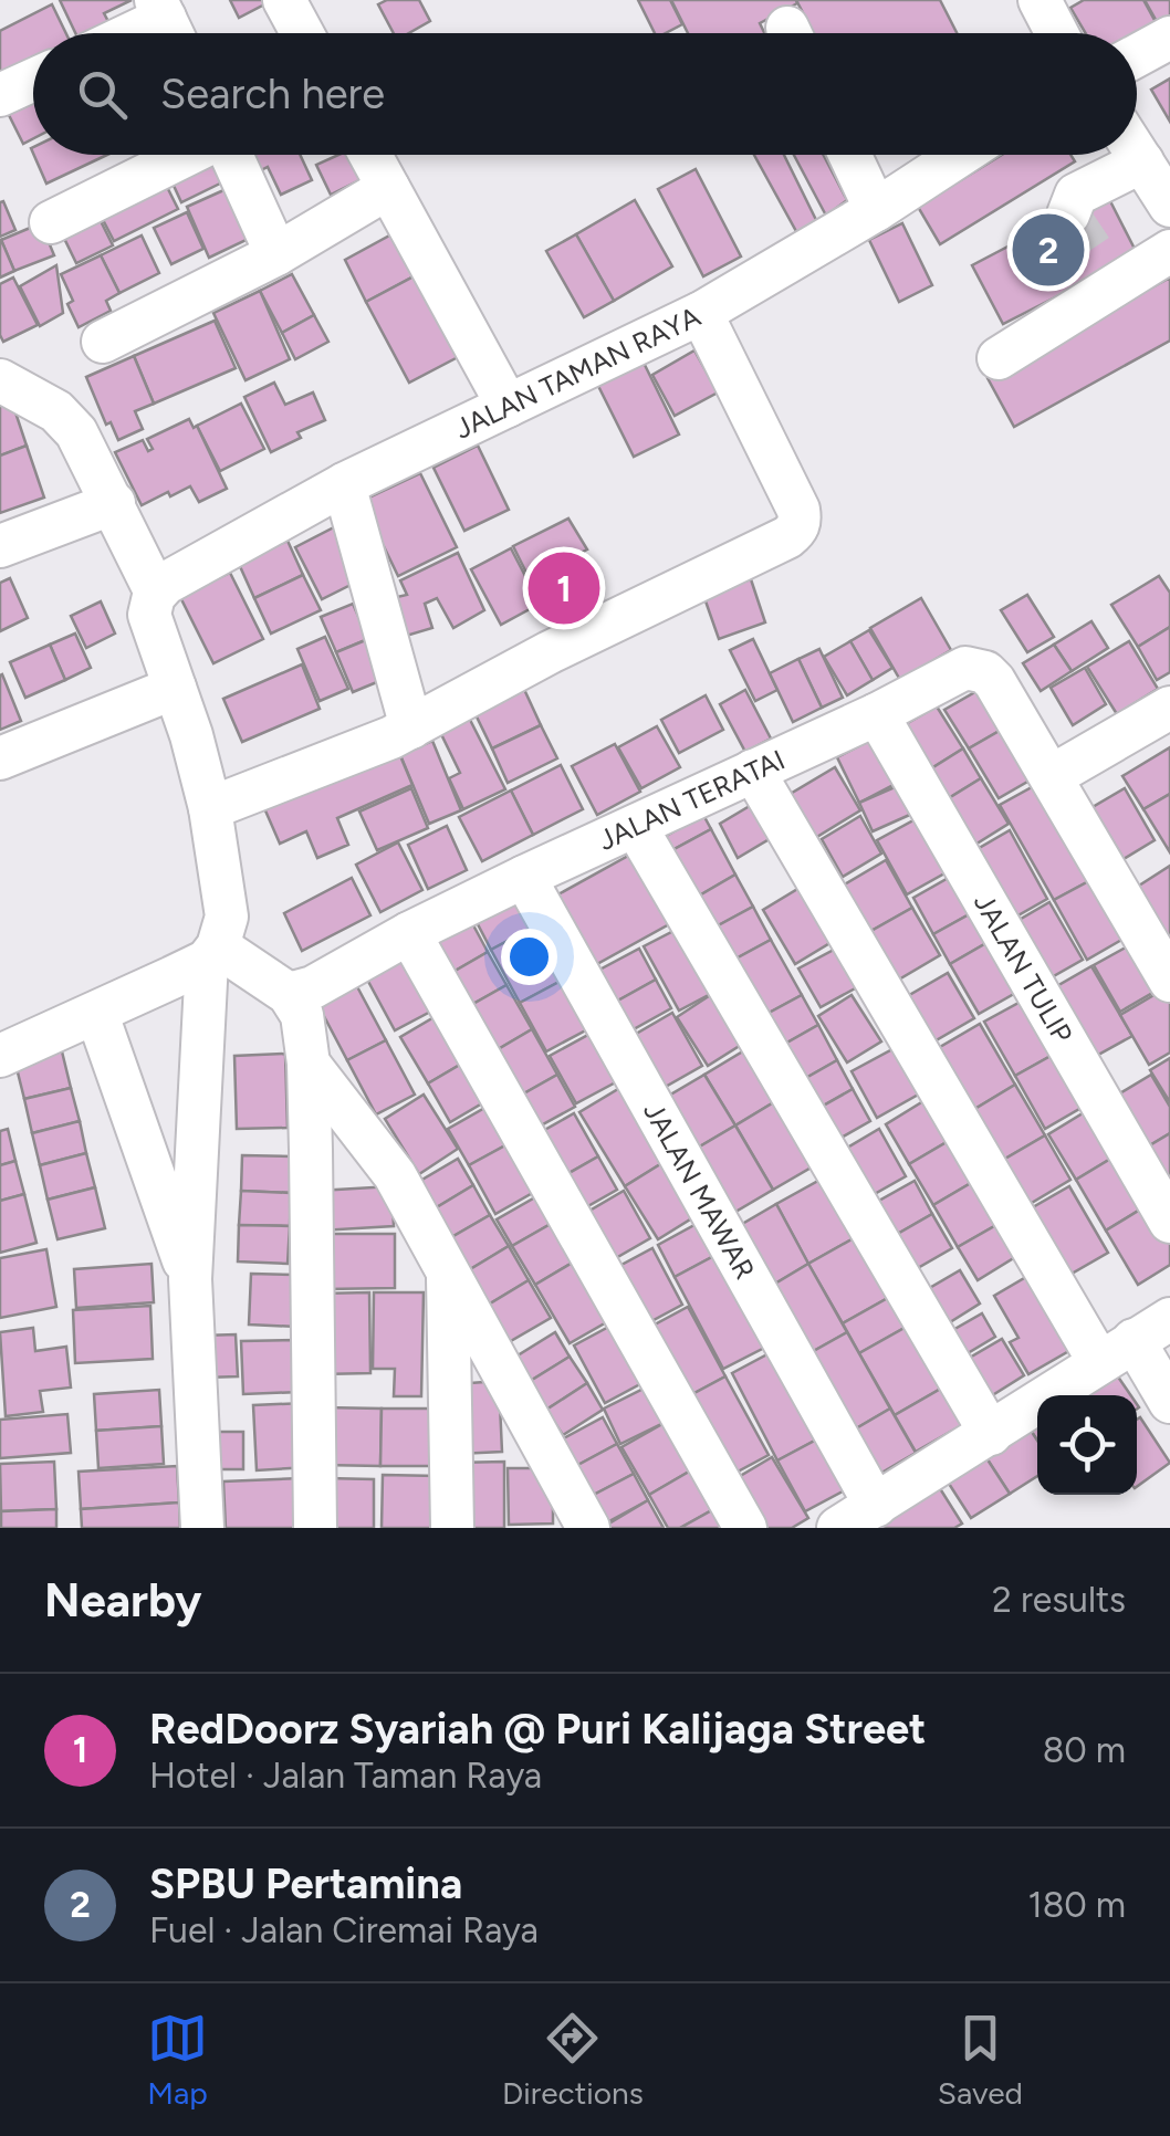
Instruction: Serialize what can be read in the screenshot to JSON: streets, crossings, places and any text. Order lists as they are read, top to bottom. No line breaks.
{"streets":{"street":["JALAN TAMAN RAYA","JALAN TERATAI","JALAN TULIP","JALAN MAWAR"]},"crossings":[["JALAN TERATAI","JALAN TULIP"],["JALAN TERATAI","JALAN MAWAR"]],"page":{"search":"Search here","pins":["2","1"],"heading":["Nearby","2 results"],"list":[{"mark":"1","name":"RedDoorz Syariah @ Puri Kalijaga Street","note":"Hotel · Jalan Taman Raya","value":"80 m"},{"mark":"2","name":"SPBU Pertamina","note":"Fuel · Jalan Ciremai Raya","value":"180 m"}],"nav":["Map","Directions","Saved"]}}
